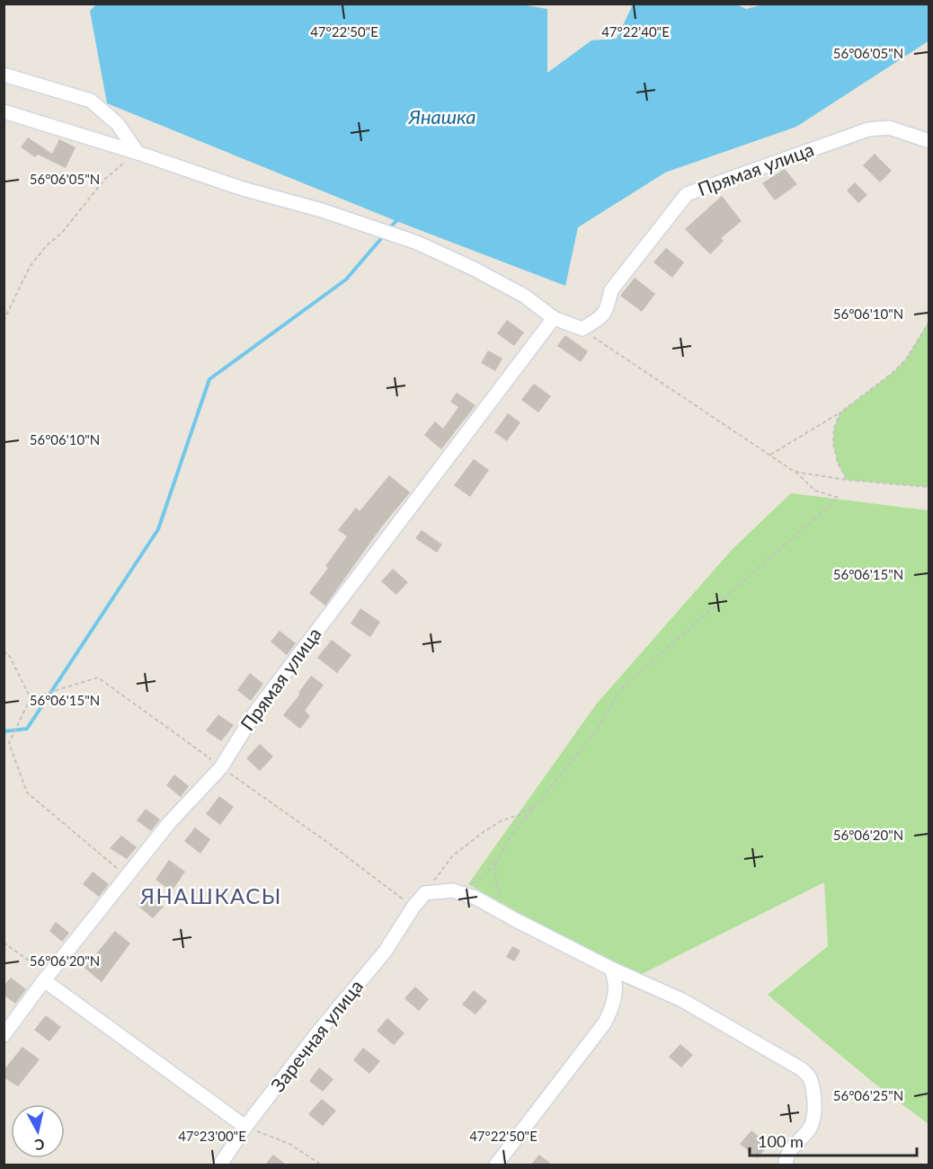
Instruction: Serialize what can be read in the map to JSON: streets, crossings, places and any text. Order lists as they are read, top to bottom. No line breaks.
{"streets":{"street":["Прямая улица","Заречная улица"]},"districts":["ЯНАШКАСЫ"],"water":["Янашка"],"scale_bar":"100 m","north":"bottom","coordinates":["47°22'50\"E","47°22'40\"E","56°06'05\"N","56°06'10\"N","56°06'15\"N","56°06'20\"N","56°06'25\"N","47°23'00\"E"]}
